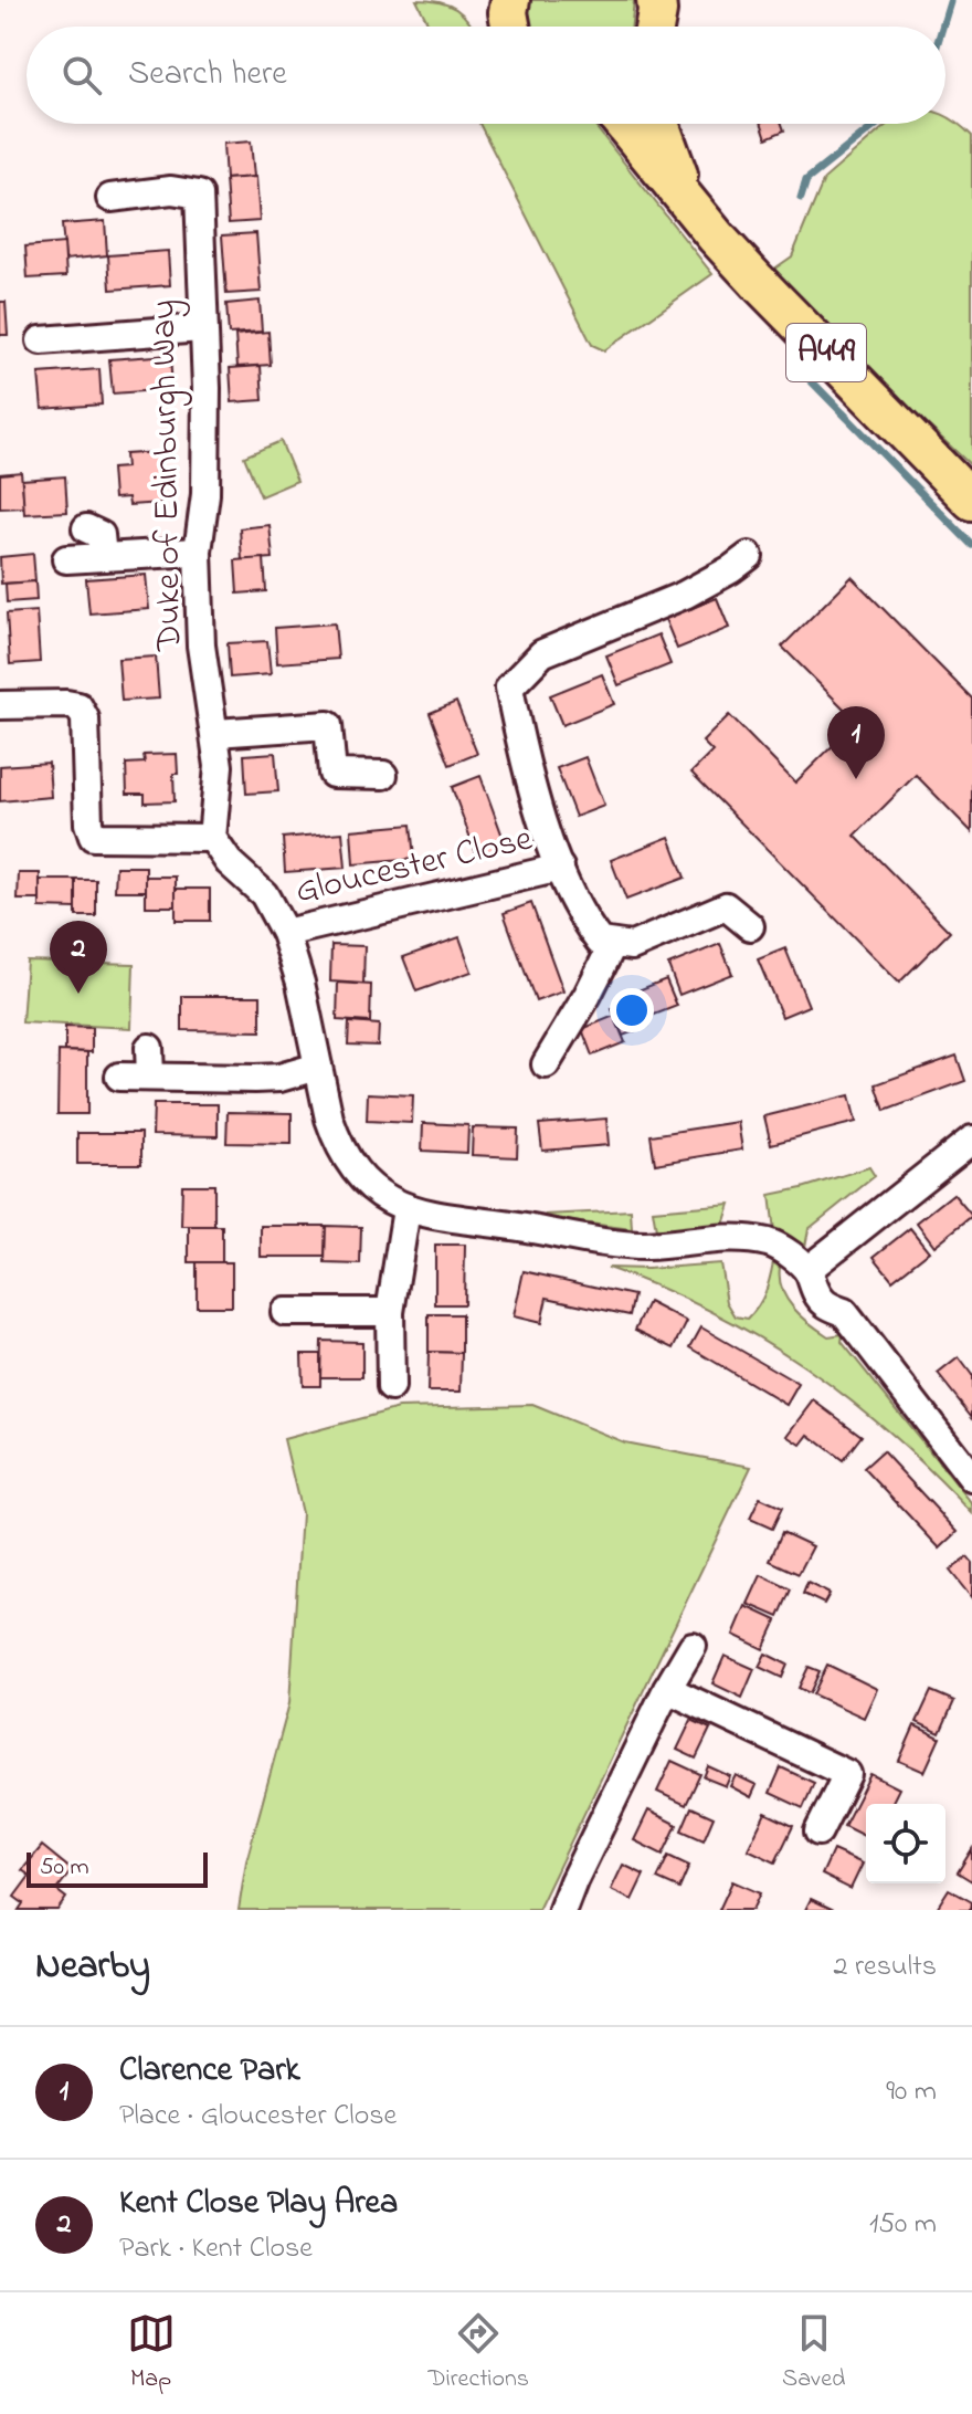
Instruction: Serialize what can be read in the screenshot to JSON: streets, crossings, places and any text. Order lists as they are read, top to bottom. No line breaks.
{"streets":{"highway":["A449"],"street":["Duke of Edinburgh Way","Gloucester Close"]},"scale_bar":"50 m","page":{"search":"Search here","pins":["1","2"],"scale":"50 m","heading":["Nearby","2 results"],"list":[{"mark":"1","name":"Clarence Park","note":"Place · Gloucester Close","value":"90 m"},{"mark":"2","name":"Kent Close Play Area","note":"Park · Kent Close","value":"150 m"}],"nav":["Map","Directions","Saved"]}}
